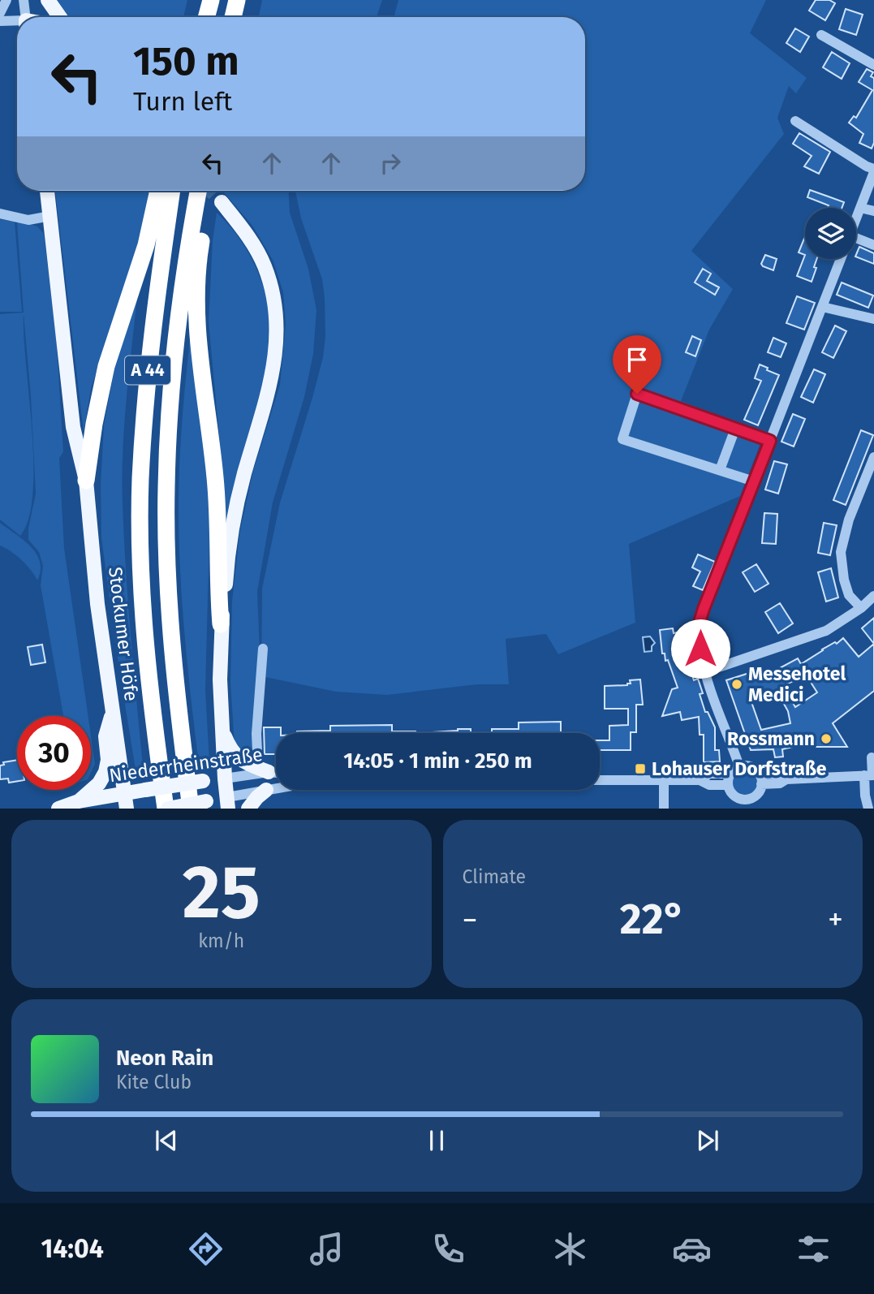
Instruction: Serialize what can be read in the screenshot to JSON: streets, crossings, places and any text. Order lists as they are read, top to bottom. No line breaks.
{"streets":{"highway":["A 44"],"main road":["Stockumer Höfe","Niederrheinstraße"]},"crossings":[["A 44","Niederrheinstraße"],["Stockumer Höfe","Niederrheinstraße"]],"places":{"other":["Messehotel Medici","Rossmann"],"transit":["Lohauser Dorfstraße"]},"page":{"turn":["150 m","Turn left"],"limit":"30","trip":"14:05 · 1 min · 250 m","tile":[["25","km/h"],"Climate"],"heat":["−","22°","+"],"song":["Neon Rain","Kite Club"],"tabs":"14:04"}}
